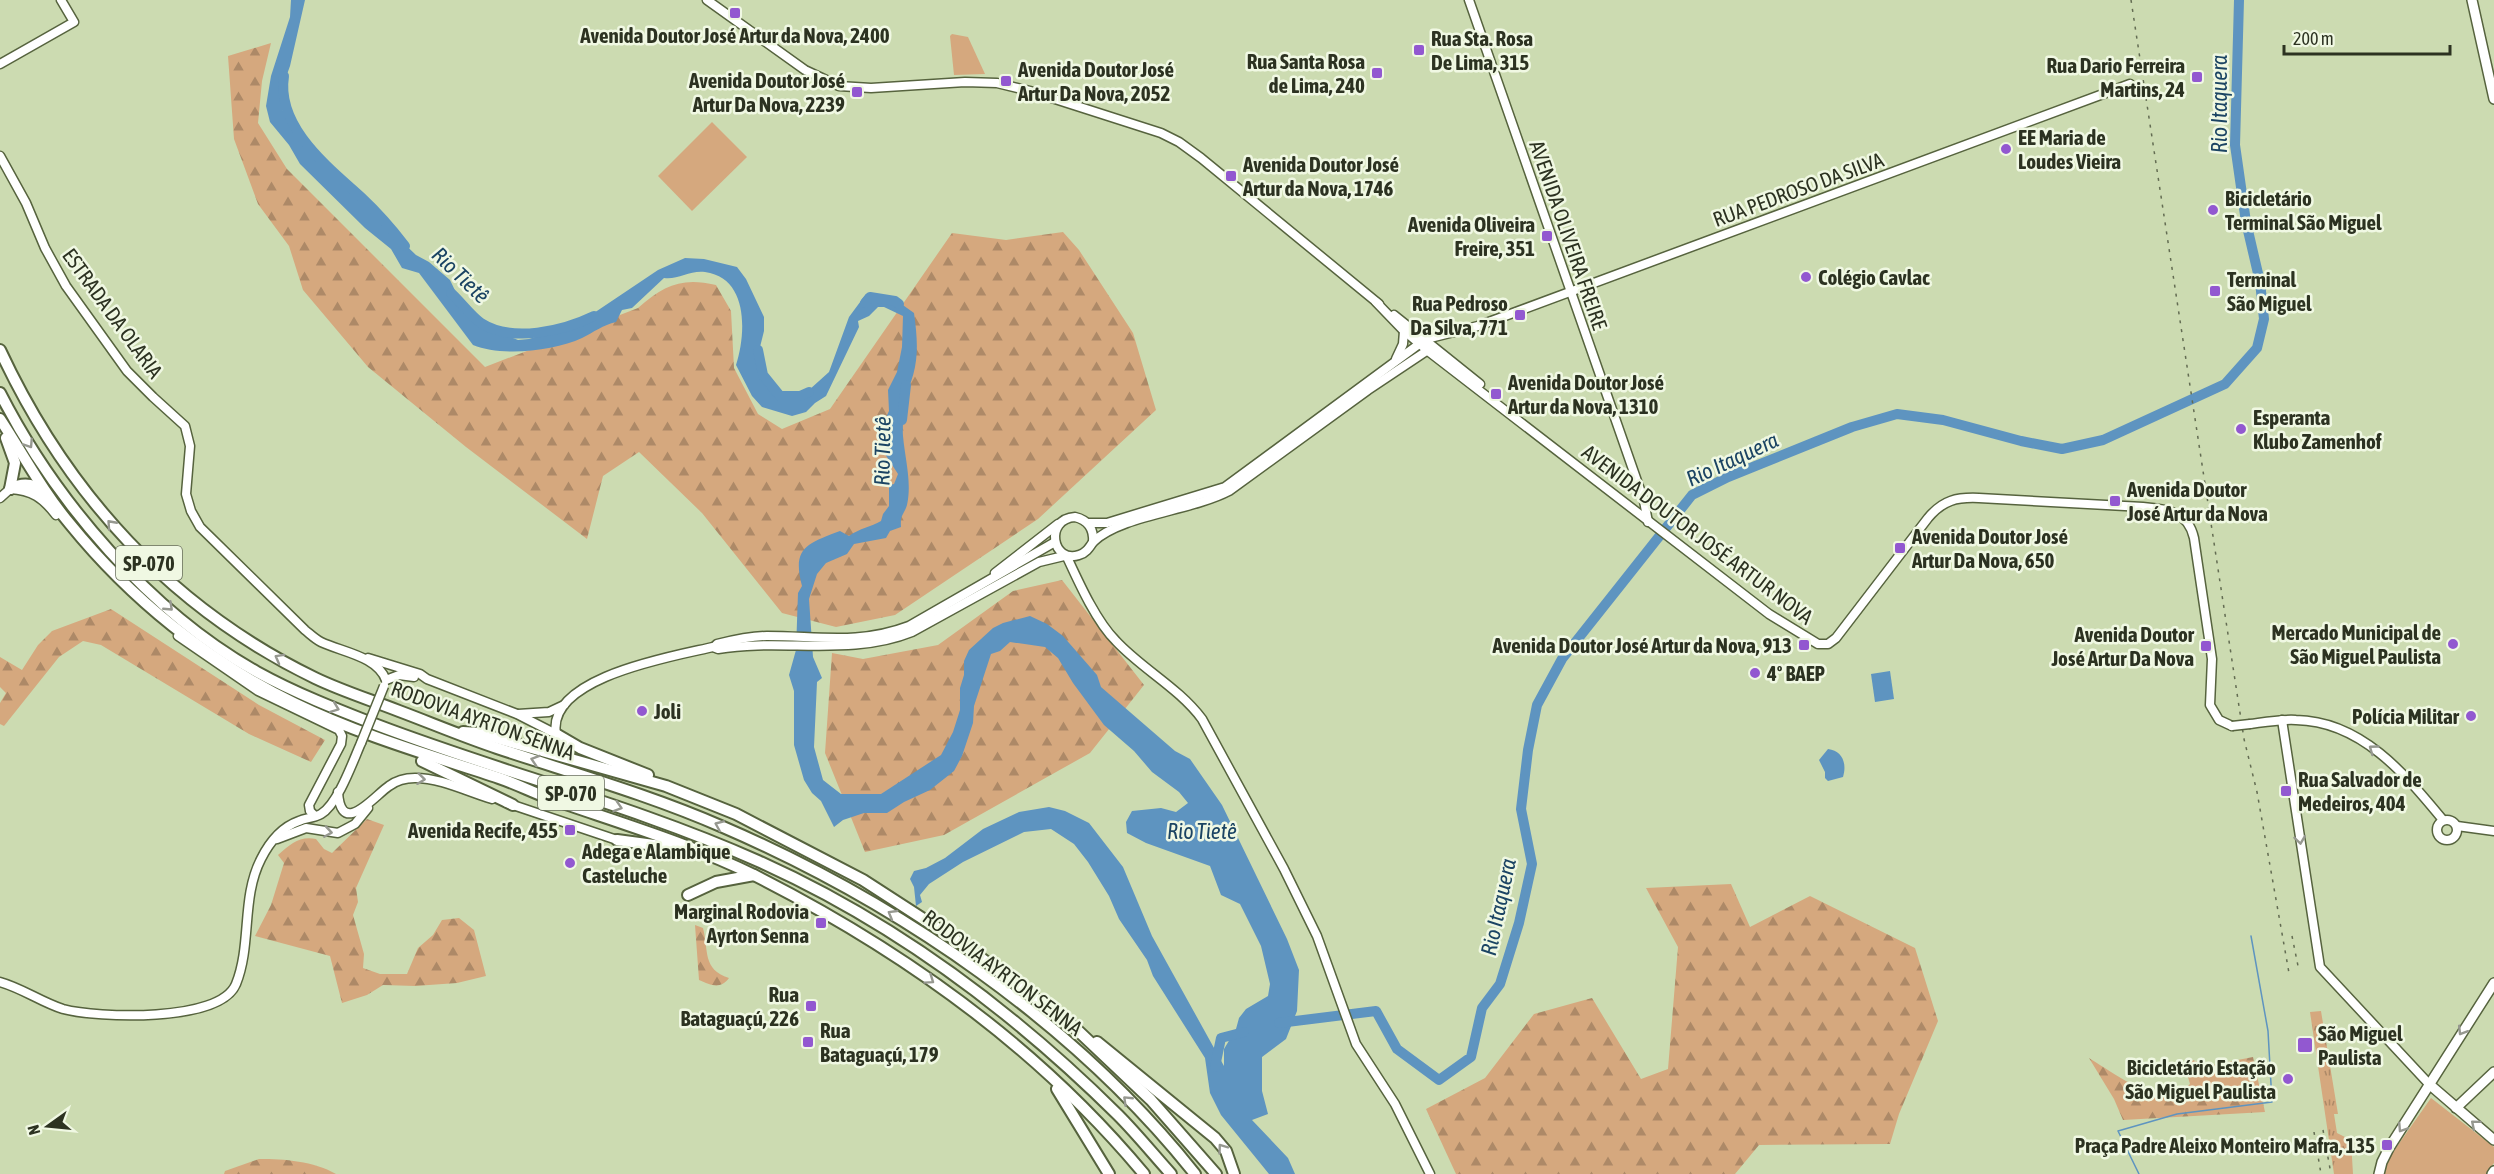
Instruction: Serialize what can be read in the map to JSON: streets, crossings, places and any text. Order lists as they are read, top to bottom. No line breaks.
{"streets":{"highway":["SP-070","RODOVIA AYRTON SENNA"],"main road":["RUA PEDROSO DA SILVA","AVENIDA OLIVEIRA FREIRE","ESTRADA DA OLARIA","AVENIDA DOUTOR JOSÉ ARTUR NOVA"]},"crossings":[["RUA PEDROSO DA SILVA","AVENIDA OLIVEIRA FREIRE"],["RUA PEDROSO DA SILVA","AVENIDA DOUTOR JOSÉ ARTUR NOVA"],["AVENIDA OLIVEIRA FREIRE","AVENIDA DOUTOR JOSÉ ARTUR NOVA"]],"water":["Rio Itaquera","Rio Tietê"],"places":{"transit":["Avenida Doutor José Artur da Nova, 2400","Rua Sta. Rosa De Lima, 315","Rua Santa Rosa de Lima, 240","Rua Dario Ferreira Martins, 24","Avenida Doutor José Artur Da Nova, 2052","Avenida Doutor José Artur Da Nova, 2239","Avenida Doutor José Artur da Nova, 1746","Avenida Oliveira Freire, 351","Terminal São Miguel","Rua Pedroso Da Silva, 771","Avenida Doutor José Artur da Nova, 1310","Avenida Doutor José Artur da Nova","Avenida Doutor José Artur Da Nova, 650","Avenida Doutor José Artur da Nova, 913","Avenida Doutor José Artur Da Nova","Rua Salvador de Medeiros, 404","Avenida Recife, 455","Marginal Rodovia Ayrton Senna","Rua Bataguaçú, 226","Rua Bataguaçú, 179","São Miguel Paulista","Praça Padre Aleixo Monteiro Mafra, 135"],"other":["EE Maria de Loudes Vieira","Bicicletário Terminal São Miguel","Colégio Cavlac","Esperanta Klubo Zamenhof","Mercado Municipal de São Miguel Paulista","4º BAEP","Joli","Polícia Militar","Adega e Alambique Casteluche","Bicicletário Estação São Miguel Paulista"]},"scale_bar":"200 m","north":"left"}
